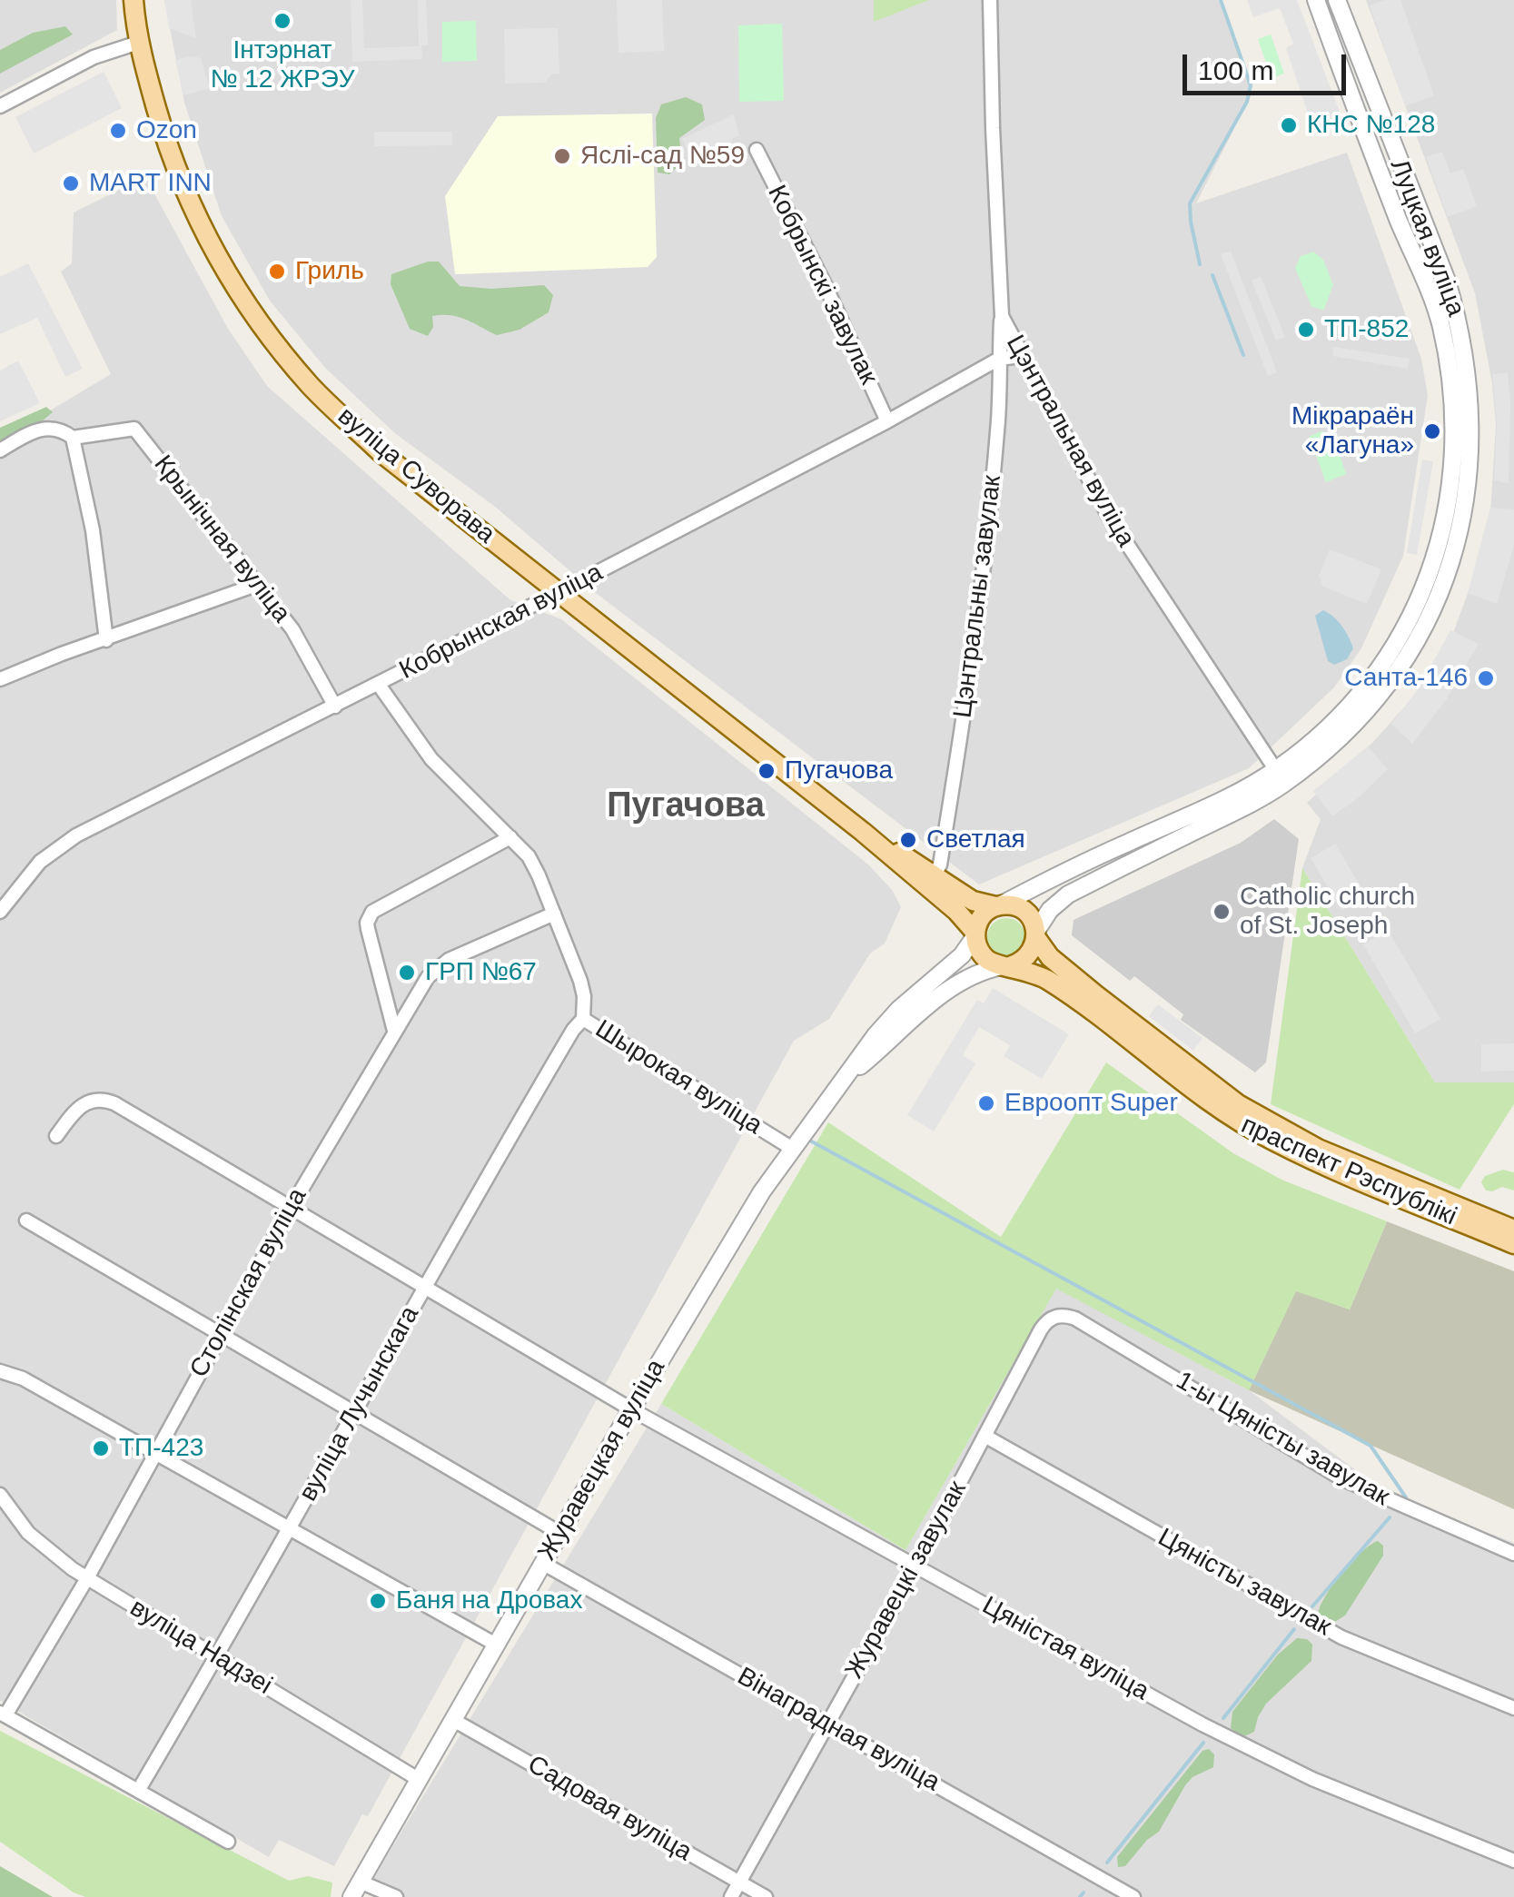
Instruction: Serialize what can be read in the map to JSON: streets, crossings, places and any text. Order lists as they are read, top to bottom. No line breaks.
{"streets":{"main road":["вуліца Суворава","праспект Рэспублікі"],"street":["Луцкая вуліца","Кобрынскі завулак","Цэнтральная вуліца","Крынічная вуліца","Цэнтральны завулак","Кобрынская вуліца","Шырокая вуліца","Столінская вуліца","вуліца Лучынскага","1-ы Цяністы завулак","Журавецкая вуліца","Журавецкі завулак","Цяністы завулак","вуліца Надзеі","Цяністая вуліца","Вінаградная вуліца","Садовая вуліца"]},"crossings":[["Луцкая вуліца","Цэнтральная вуліца"],["Луцкая вуліца","вуліца Суворава"],["Луцкая вуліца","праспект Рэспублікі"],["Луцкая вуліца","Журавецкая вуліца"],["Кобрынскі завулак","Кобрынская вуліца"],["Цэнтральная вуліца","Цэнтральны завулак"],["Цэнтральная вуліца","Кобрынская вуліца"],["вуліца Суворава","Цэнтральны завулак"],["вуліца Суворава","Кобрынская вуліца"],["вуліца Суворава","праспект Рэспублікі"],["вуліца Суворава","Журавецкая вуліца"],["Крынічная вуліца","Кобрынская вуліца"],["Цэнтральны завулак","Кобрынская вуліца"],["Кобрынская вуліца","Шырокая вуліца"],["Шырокая вуліца","Столінская вуліца"],["Шырокая вуліца","вуліца Лучынскага"],["Шырокая вуліца","Журавецкая вуліца"],["праспект Рэспублікі","Журавецкая вуліца"],["Столінская вуліца","вуліца Надзеі"],["Столінская вуліца","Цяністая вуліца"],["вуліца Лучынскага","вуліца Надзеі"],["вуліца Лучынскага","Цяністая вуліца"],["1-ы Цяністы завулак","Журавецкі завулак"],["Журавецкая вуліца","вуліца Надзеі"],["Журавецкая вуліца","Цяністая вуліца"],["Журавецкая вуліца","Вінаградная вуліца"],["Журавецкая вуліца","Садовая вуліца"],["Журавецкі завулак","Цяністы завулак"],["Журавецкі завулак","Цяністая вуліца"],["Журавецкі завулак","Вінаградная вуліца"],["Журавецкі завулак","Садовая вуліца"]],"districts":["Пугачова"],"places":["Інтэрнат № 12 ЖРЭУ","КНС №128","Ozon","Яслі-сад №59","MART INN","Гриль","ТП-852","Мікрараён «Лагуна»","Санта-146","Пугачова","Светлая","Catholic church of St. Joseph","ГРП №67","Евроопт Super","ТП-423","Баня на Дровах"],"scale_bar":"100 m"}
